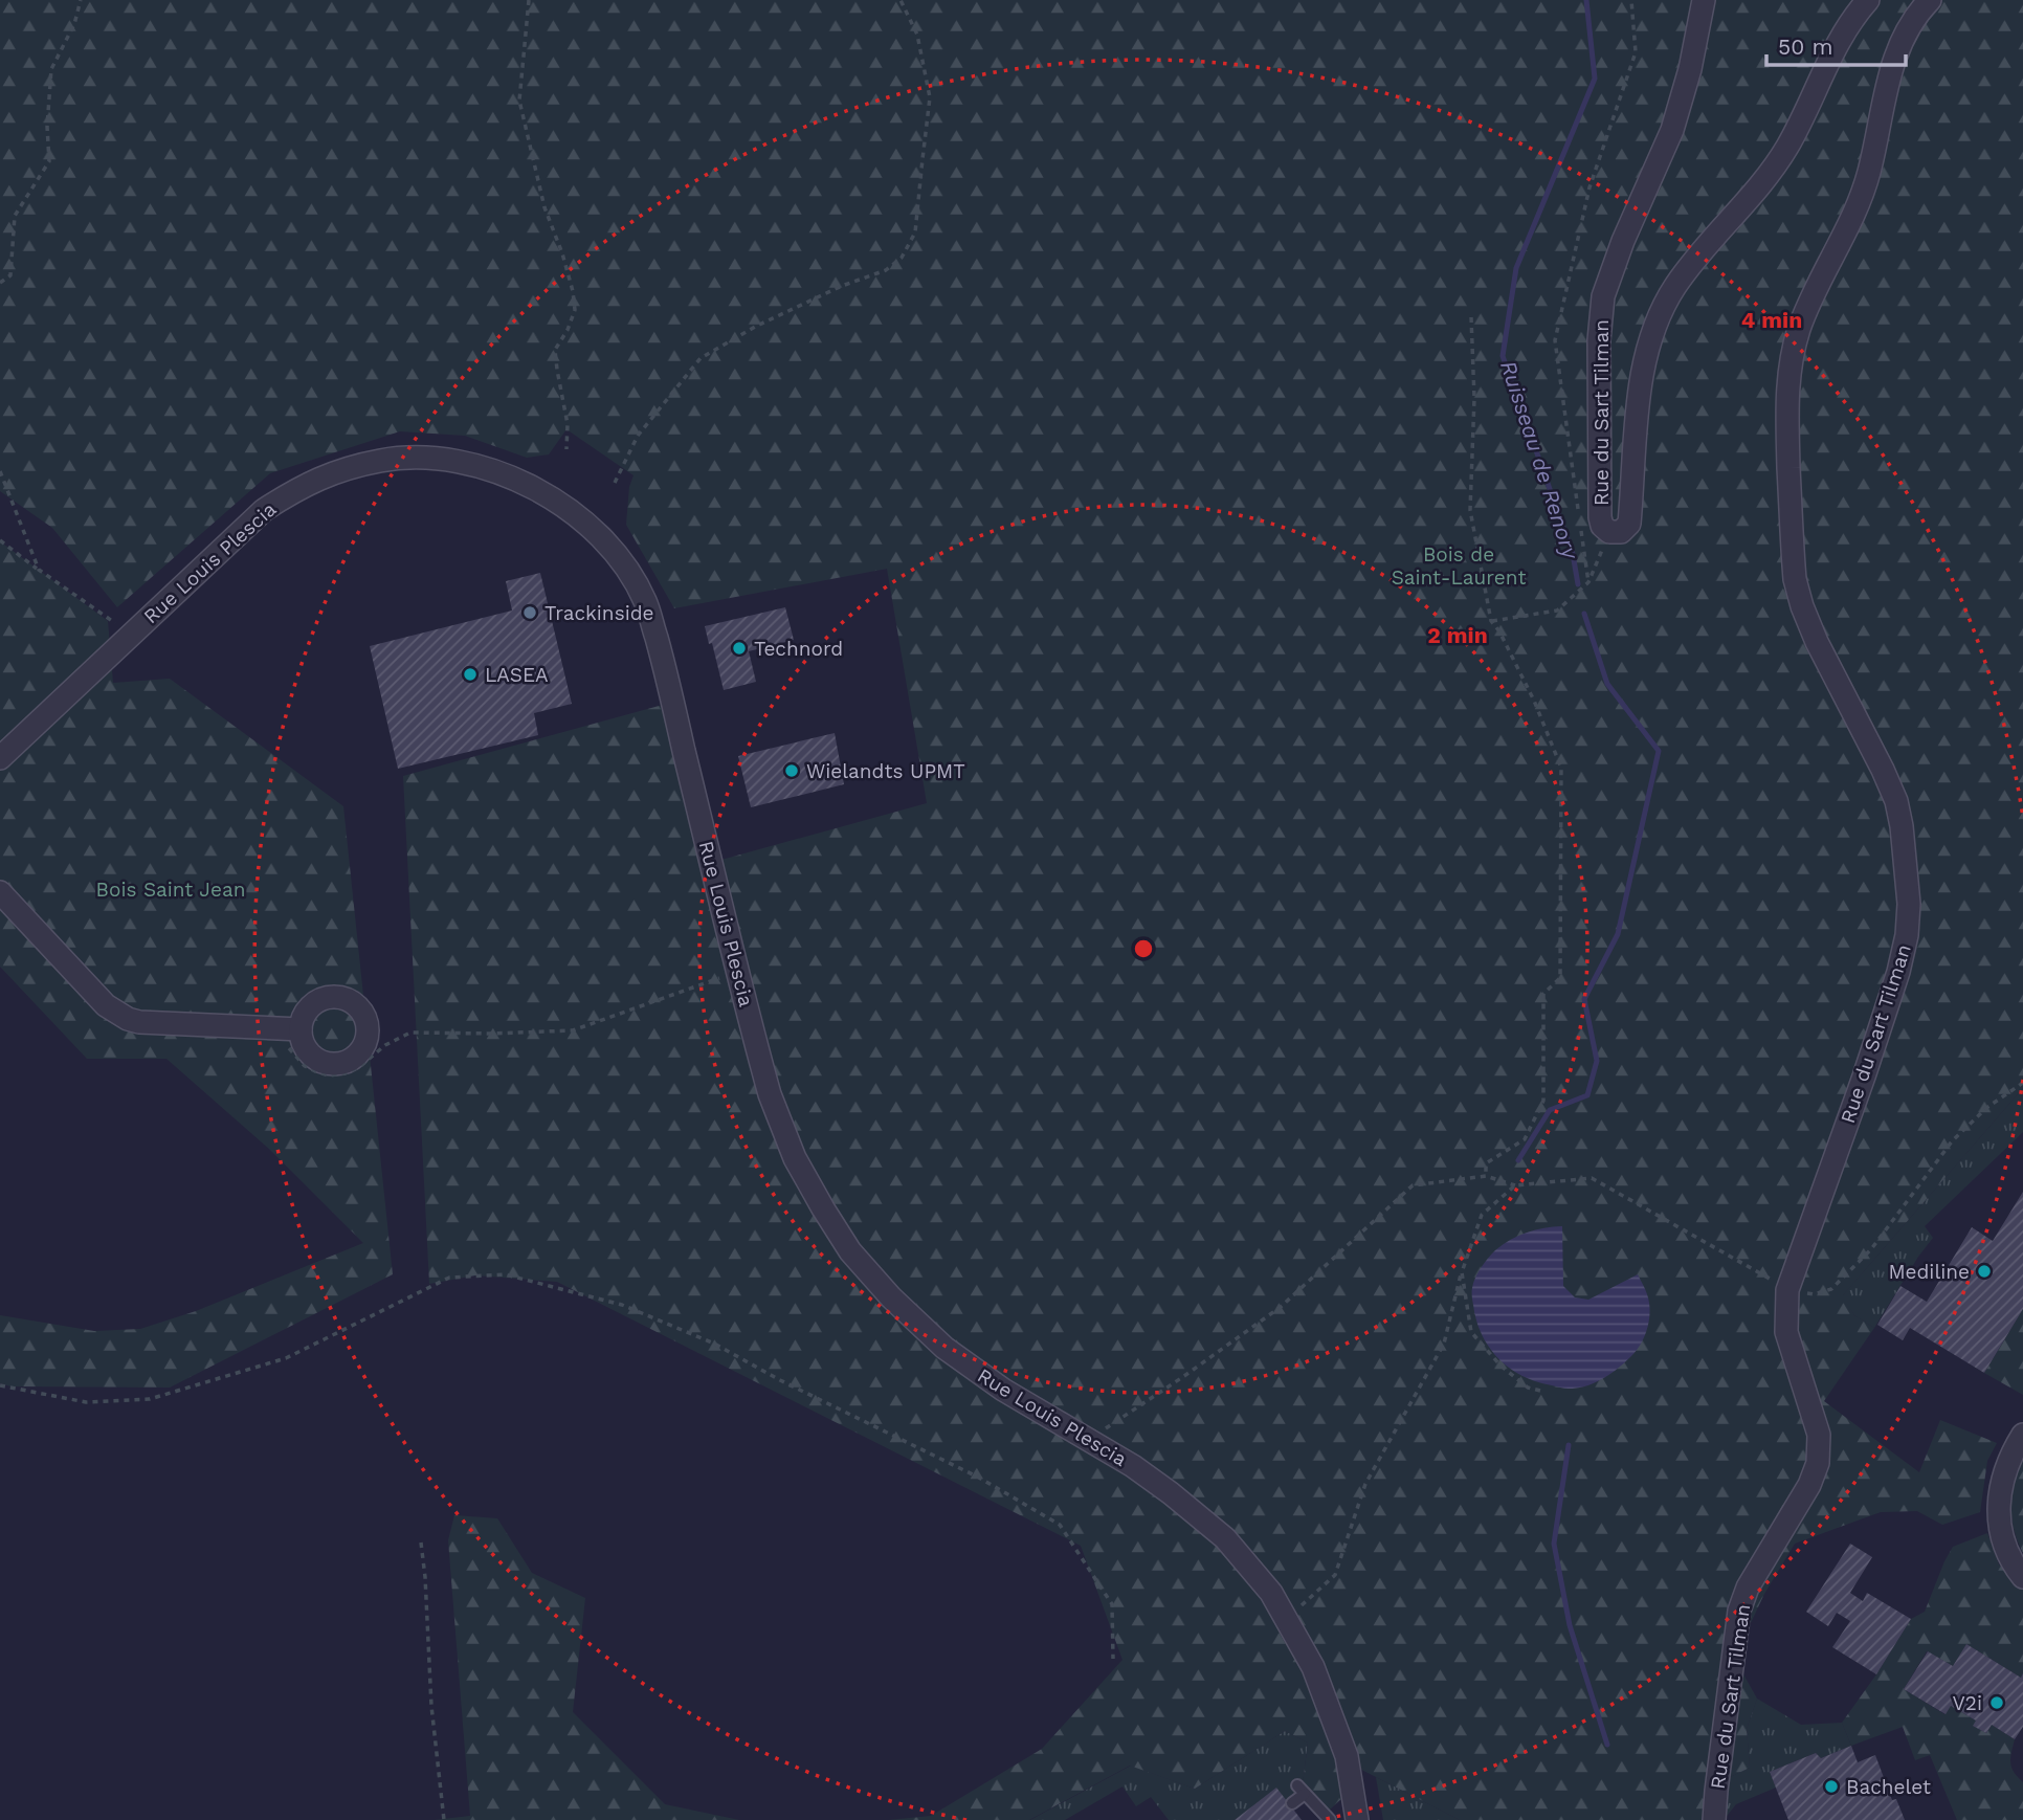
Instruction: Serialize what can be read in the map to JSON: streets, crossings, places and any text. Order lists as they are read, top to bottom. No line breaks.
{"streets":{"street":["Rue du Sart Tilman","Rue Louis Plescia"]},"water":["Ruisseau de Renory"],"parks":["Bois de Saint-Laurent","Bois Saint Jean"],"places":["Trackinside","Technord","LASEA","Wielandts UPMT","Mediline","V2i","Bachelet"],"scale_bar":"50 m","rings":["4 min","2 min"]}
